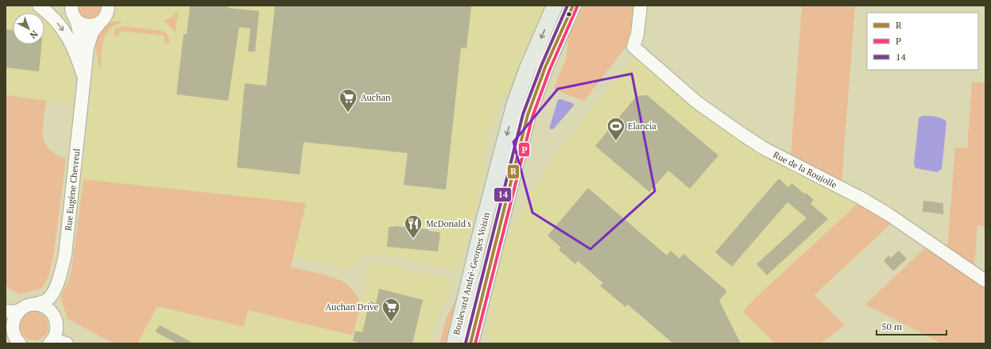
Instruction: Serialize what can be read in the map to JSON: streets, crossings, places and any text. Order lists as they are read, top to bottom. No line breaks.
{"streets":{"main road":["Boulevard André-Georges Voisin"],"street":["Rue de la Roujolle","Rue Eugène Chevreul"]},"places":{"supermarket":["Auchan","Auchan Drive"],"sports":["Elancia"],"restaurant":["McDonald's"]},"lines":["transit line R","transit line 14","transit line P"],"legend":["R","P","14"],"scale_bar":"50 m","north":"bottom right"}
